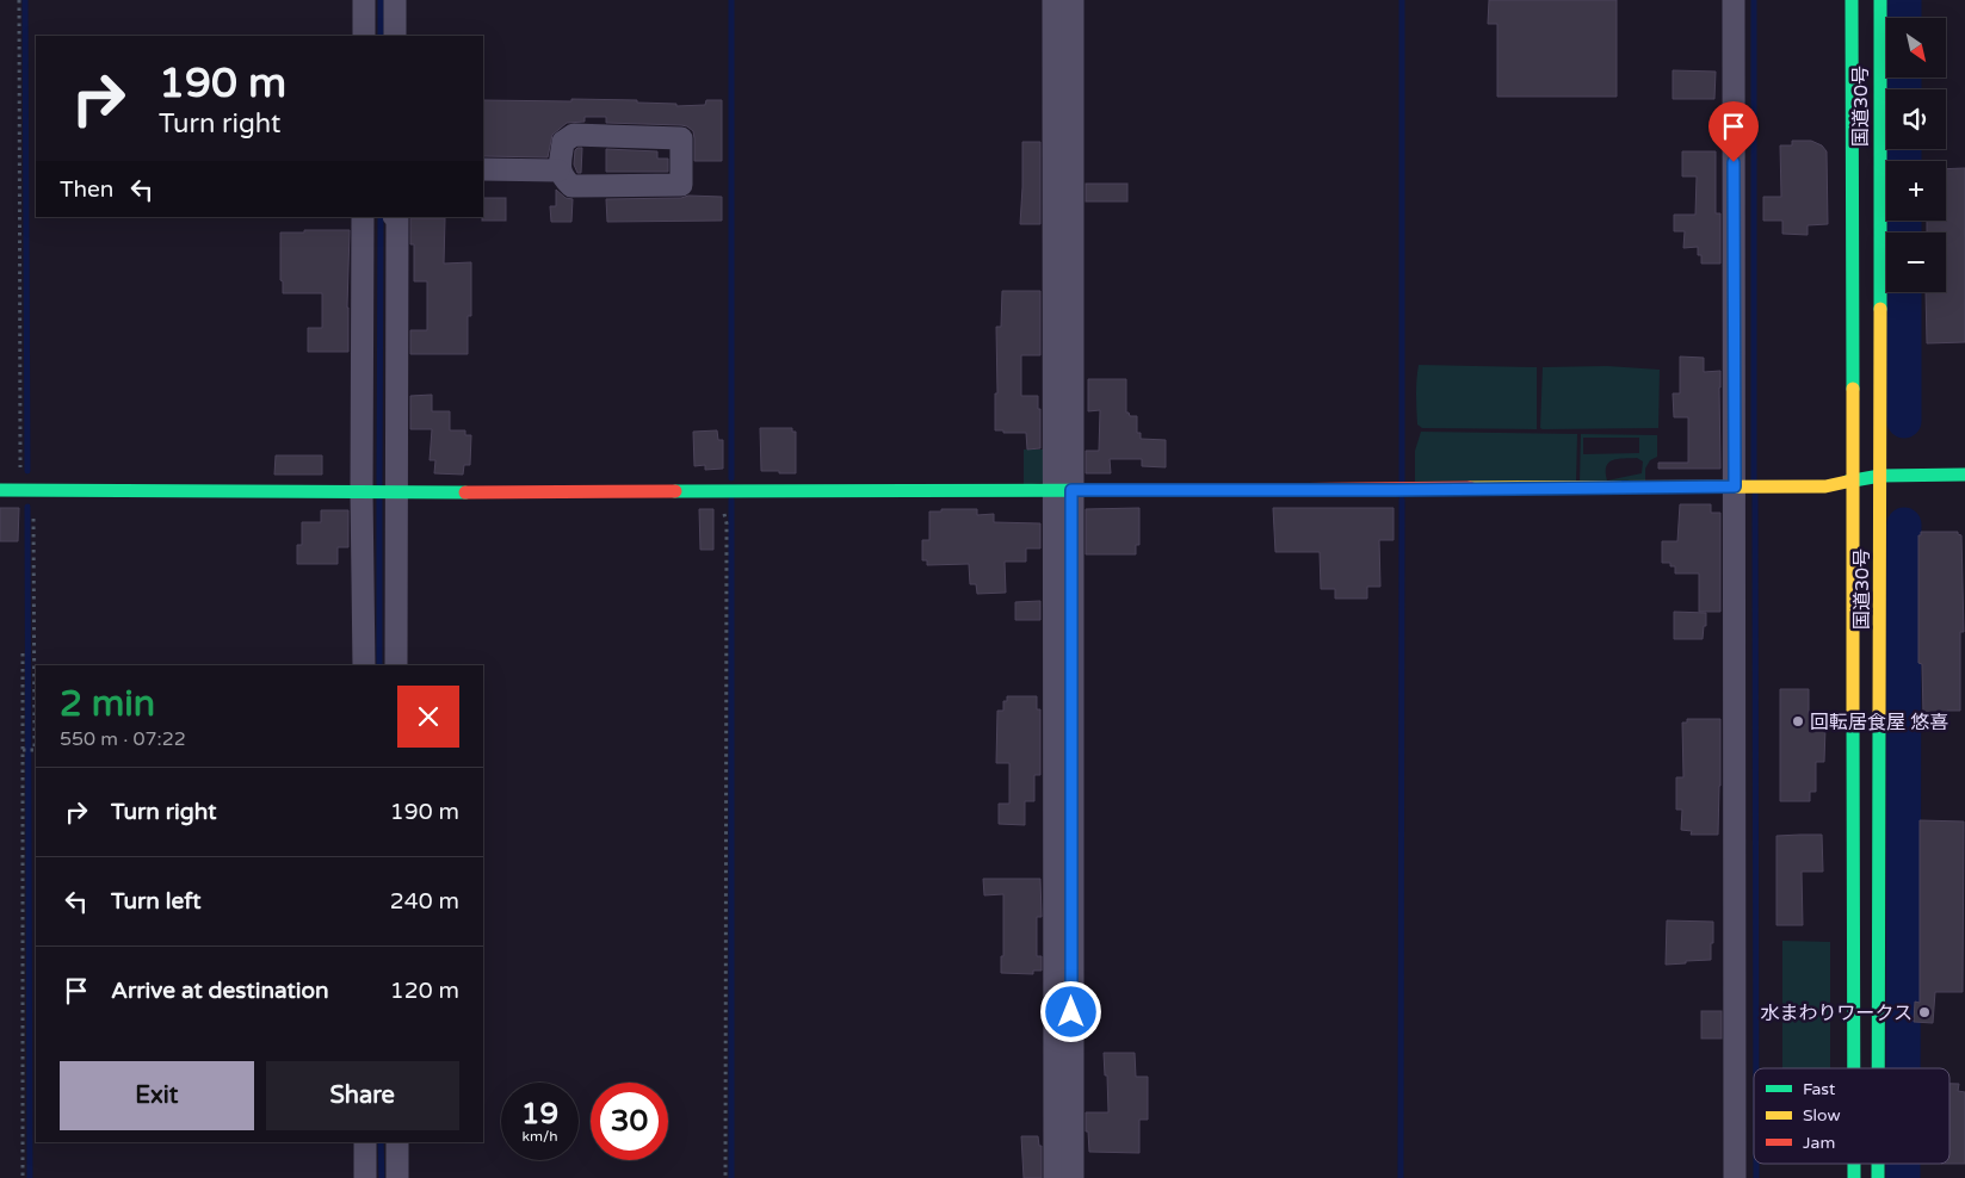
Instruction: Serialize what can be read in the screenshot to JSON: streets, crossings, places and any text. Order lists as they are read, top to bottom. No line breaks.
{"streets":{"main road":["国道30号"]},"places":["回転居食屋 悠喜","水まわりワークス"],"legend":["Fast","Slow","Jam"],"north":"bottom right","page":{"map_buttons":["+","−"],"turn":["190 m","Turn right"],"then":"Then","heading":["2 min","550 m · 07:22"],"list":[{"name":"Turn right","value":"190 m"},{"name":"Turn left","value":"240 m"},{"name":"Arrive at destination","value":"120 m"}],"buttons":["Exit","Share"],"speed":"19 km/h","limit":"30"}}
